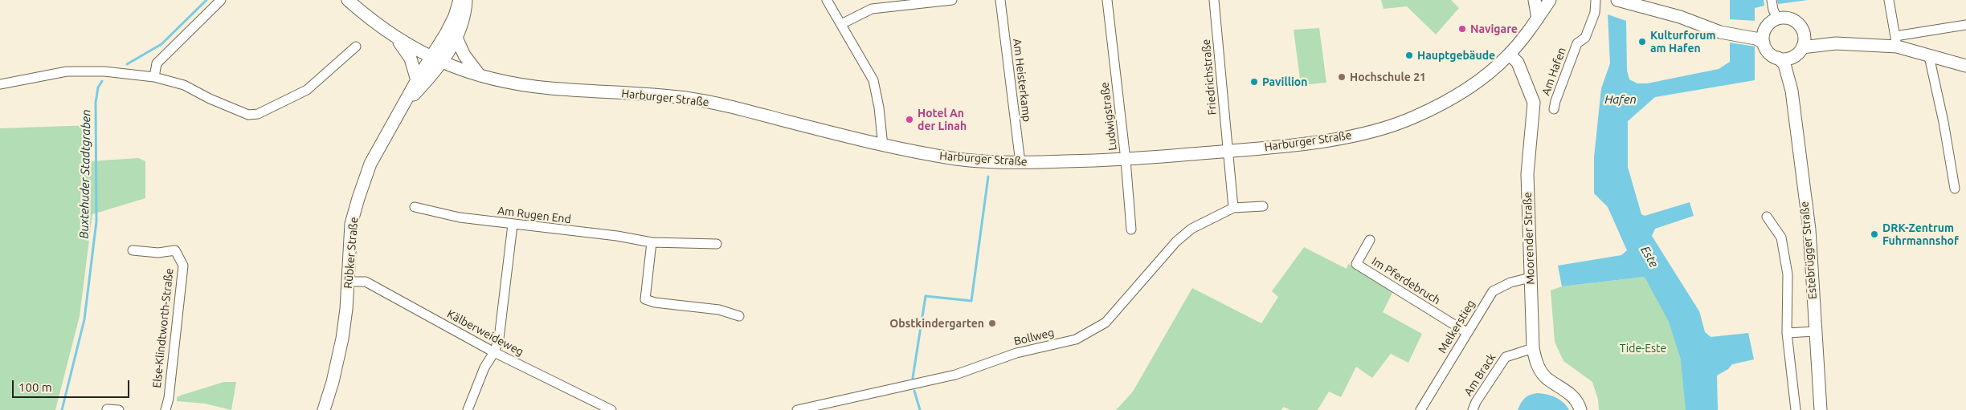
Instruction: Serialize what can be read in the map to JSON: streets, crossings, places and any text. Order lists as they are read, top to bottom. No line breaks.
{"streets":{"street":["Am Hafen","Friedrichstraße","Am Heisterkamp","Harburger Straße","Ludwigstraße","Am Rugen End","Moorender Straße","Estebrügger Straße","Rübker Straße","Im Pferdebruch","Melkerstieg","Else-Klindtworth-Straße","Kälberweideweg","Bollweg","Am Brack"]},"crossings":[["Friedrichstraße","Harburger Straße"],["Am Heisterkamp","Harburger Straße"],["Harburger Straße","Ludwigstraße"],["Harburger Straße","Moorender Straße"],["Harburger Straße","Rübker Straße"],["Moorender Straße","Melkerstieg"],["Moorender Straße","Am Brack"],["Rübker Straße","Kälberweideweg"],["Im Pferdebruch","Melkerstieg"]],"water":["Hafen","Buxtehuder Stadtgraben","Este"],"parks":["Tide-Este"],"places":["Navigare","Kulturforum am Hafen","Hauptgebäude","Hochschule 21","Pavillion","Hotel An der Linah","DRK-Zentrum Fuhrmannshof","Obstkindergarten"],"scale_bar":"100 m"}
